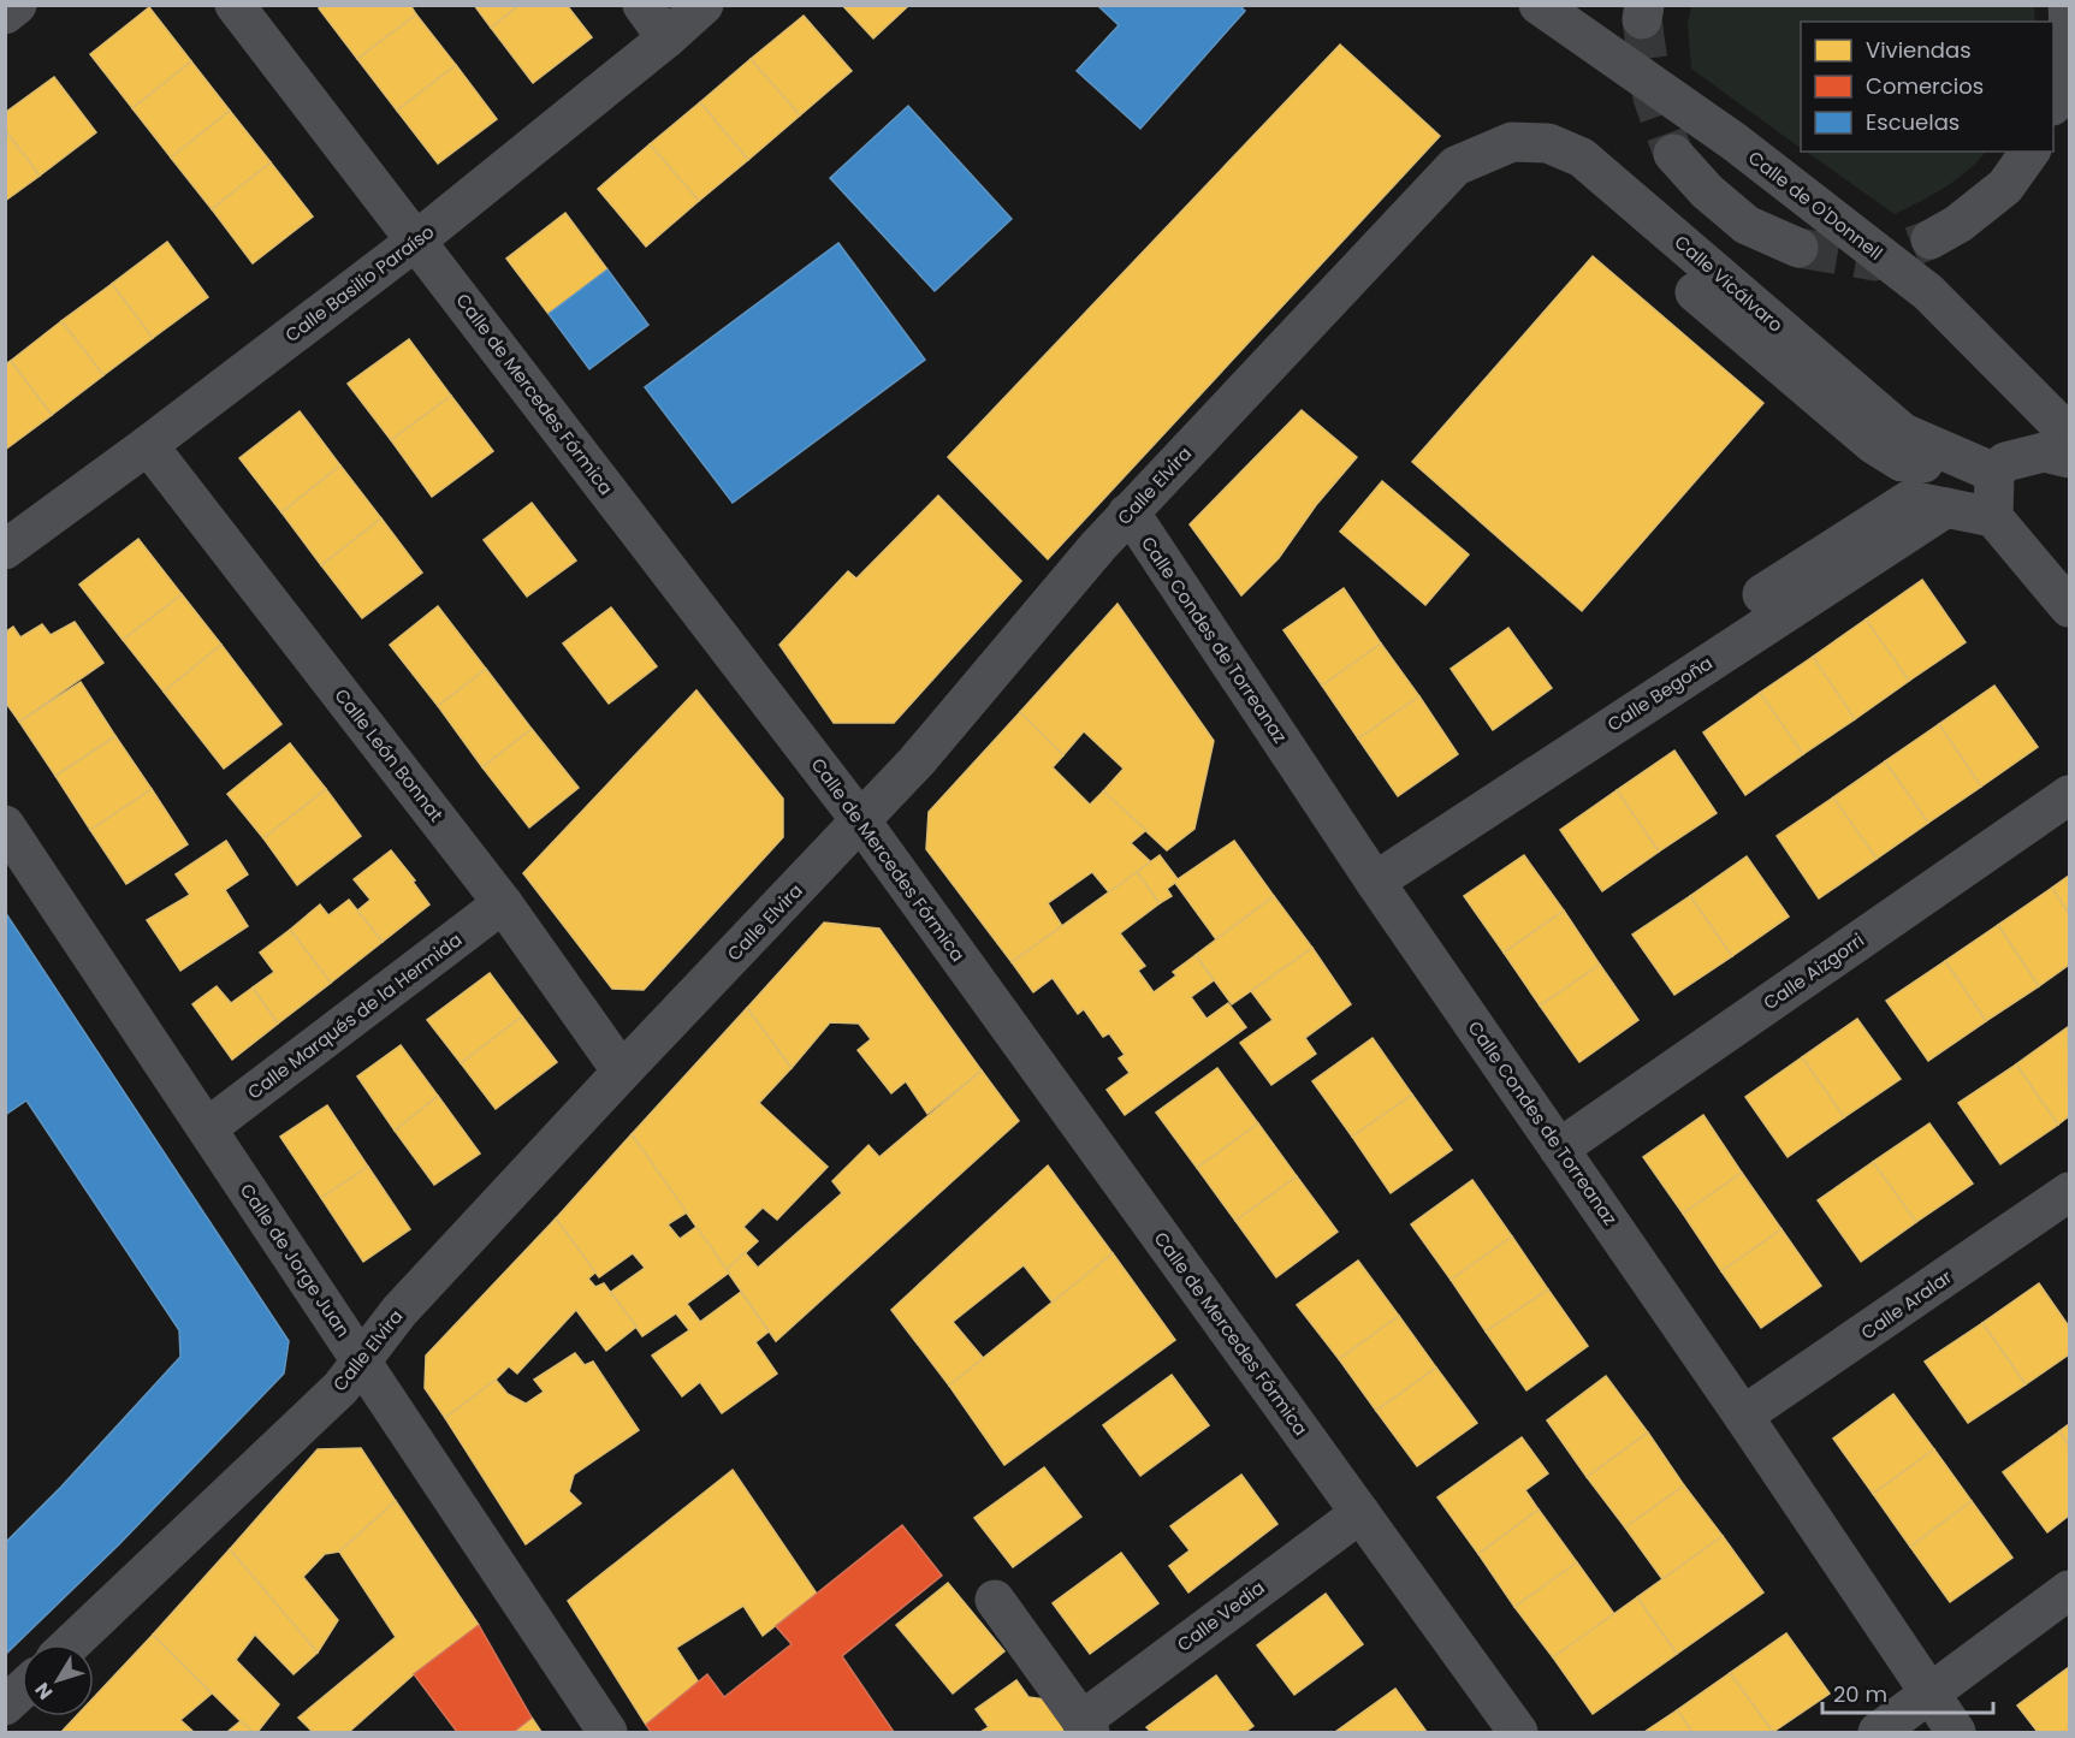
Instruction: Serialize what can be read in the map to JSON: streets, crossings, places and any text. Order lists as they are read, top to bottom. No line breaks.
{"streets":{"street":["Calle de O'Donnell","Calle Basilio Paraíso","Calle Vicálvaro","Calle de Mercedes Fórmica","Calle Elvira","Calle Condes de Torreanaz","Calle Begoña","Calle León Bonnat","Calle Aizgorri","Calle Marqués de la Hermida","Calle de Jorge Juan","Calle Aralar","Calle Vedia"]},"crossings":[["Calle Basilio Paraíso","Calle de Mercedes Fórmica"],["Calle Basilio Paraíso","Calle León Bonnat"],["Calle Vicálvaro","Calle Elvira"],["Calle de Mercedes Fórmica","Calle Elvira"],["Calle de Mercedes Fórmica","Calle Vedia"],["Calle Elvira","Calle Condes de Torreanaz"],["Calle Elvira","Calle León Bonnat"],["Calle Elvira","Calle de Jorge Juan"],["Calle Condes de Torreanaz","Calle Begoña"],["Calle Condes de Torreanaz","Calle Aizgorri"],["Calle Condes de Torreanaz","Calle Aralar"],["Calle León Bonnat","Calle Marqués de la Hermida"],["Calle Marqués de la Hermida","Calle de Jorge Juan"]],"legend":["Viviendas","Comercios","Escuelas"],"scale_bar":"20 m","north":"bottom left"}
